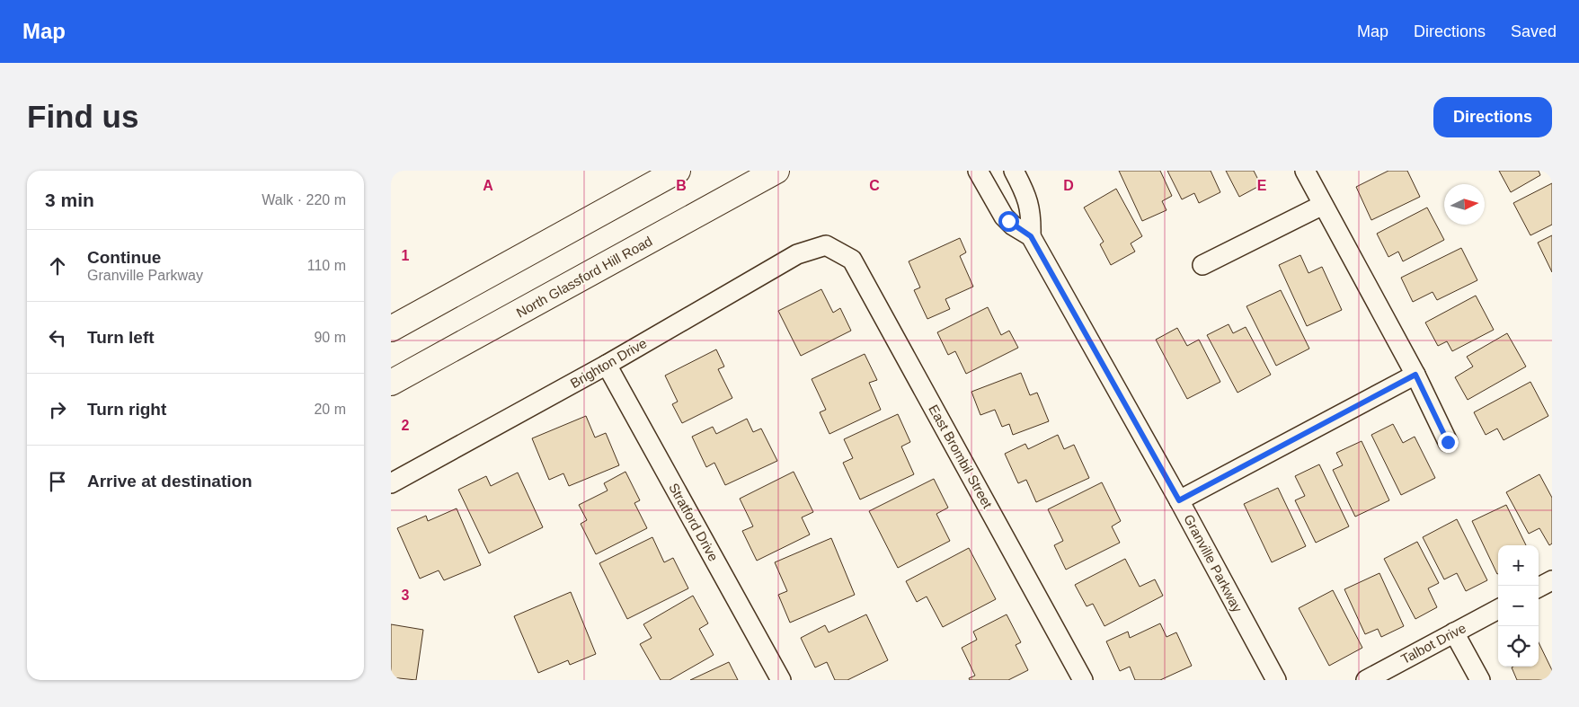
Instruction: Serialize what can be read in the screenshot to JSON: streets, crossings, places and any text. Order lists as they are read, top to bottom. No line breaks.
{"streets":{"main road":["North Glassford Hill Road"],"street":["Brighton Drive","East Brombil Street","Stratford Drive","Granville Parkway","Talbot Drive"]},"crossings":[["Brighton Drive","East Brombil Street"],["Brighton Drive","Stratford Drive"]],"north":"right","page":{"header":"Map","nav":["Map","Directions","Saved"],"buttons":"Directions","title":"Find us","heading":["3 min","Walk · 220 m"],"list":[["Continue","Granville Parkway","110 m"],["Turn left","90 m"],["Turn right","20 m"],"Arrive at destination"],"map_buttons":["+","−"]},"grid":{"columns":["A","B","C","D","E"],"rows":["1","2","3"]}}
